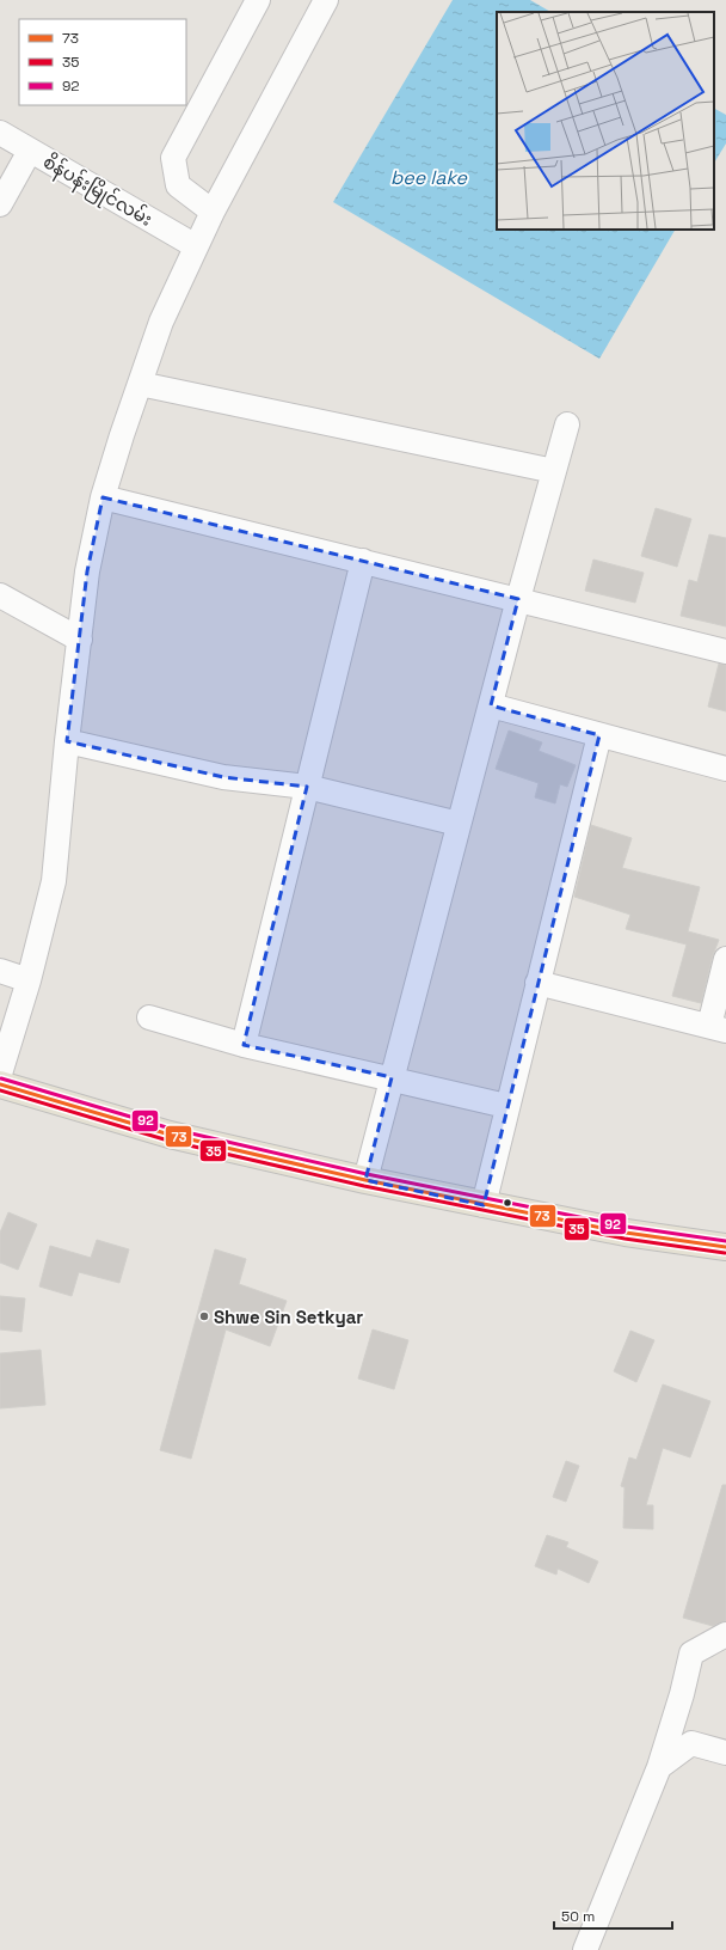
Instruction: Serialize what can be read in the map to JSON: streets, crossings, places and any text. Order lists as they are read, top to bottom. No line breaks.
{"streets":{"street":["စိန်ပန်းမြိုင်လမ်း"]},"water":["bee lake"],"places":["Shwe Sin Setkyar"],"lines":["transit line 92","transit line 73","transit line 35"],"legend":["73","35","92"],"scale_bar":"50 m"}
